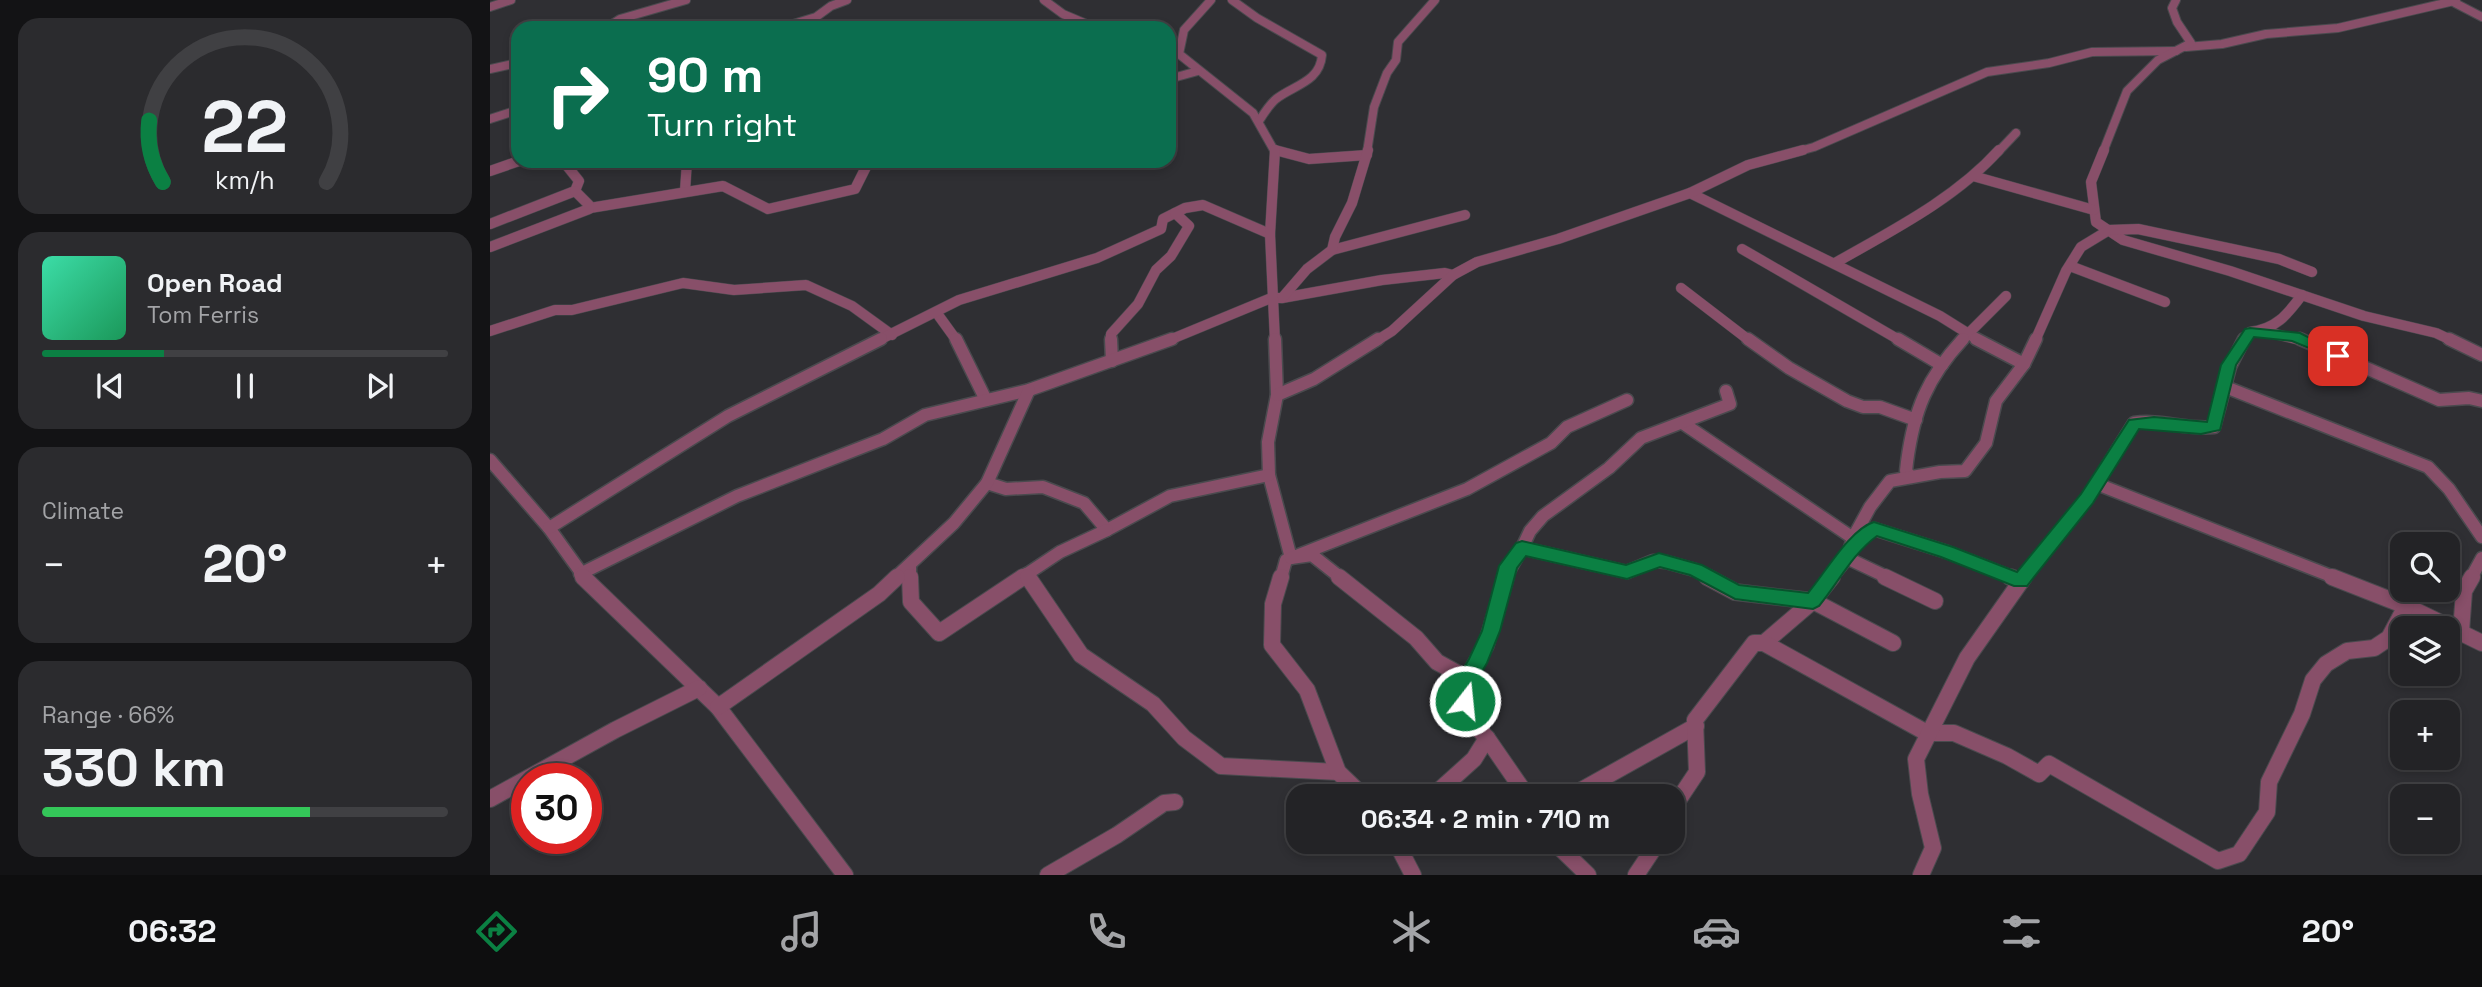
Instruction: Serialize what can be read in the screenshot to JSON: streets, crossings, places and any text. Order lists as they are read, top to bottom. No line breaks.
{"page":{"turn":["90 m","Turn right"],"song":["Open Road","Tom Ferris"],"tile":["Climate",["Range · 66%","330 km"]],"map_buttons":["+","−"],"heat":["−","20°","+"],"limit":"30","trip":"06:34 · 2 min · 710 m","tabs":["06:32","20°"],"gauge":["22","km/h"]}}
